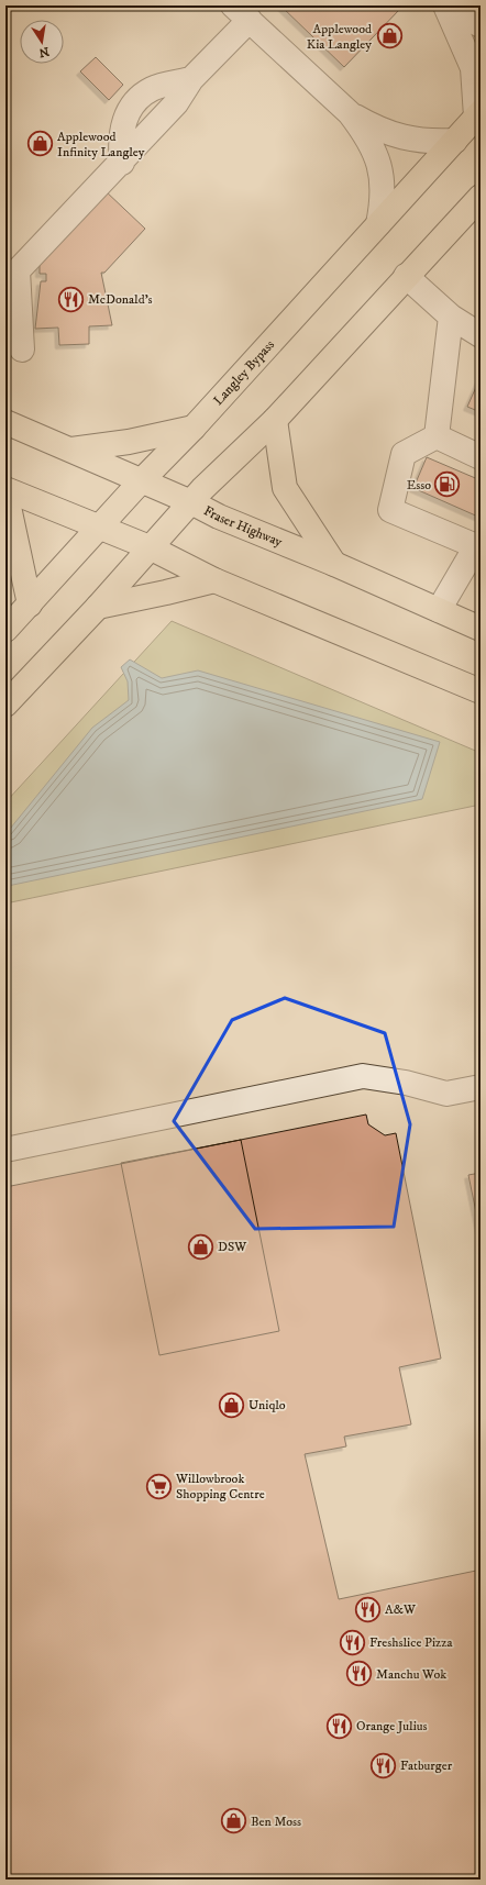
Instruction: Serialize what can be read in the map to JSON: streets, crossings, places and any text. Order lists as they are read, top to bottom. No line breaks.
{"streets":{"main road":["Langley Bypass","Fraser Highway"]},"crossings":[["Langley Bypass","Fraser Highway"]],"places":{"shop":["Applewood Kia Langley","Applewood Infinity Langley","DSW","Uniqlo","Ben Moss"],"restaurant":["McDonald's","A&W","Freshslice Pizza","Manchu Wok","Orange Julius","Fatburger"],"fuel station":["Esso"],"supermarket":["Willowbrook Shopping Centre"]},"north":"bottom"}
